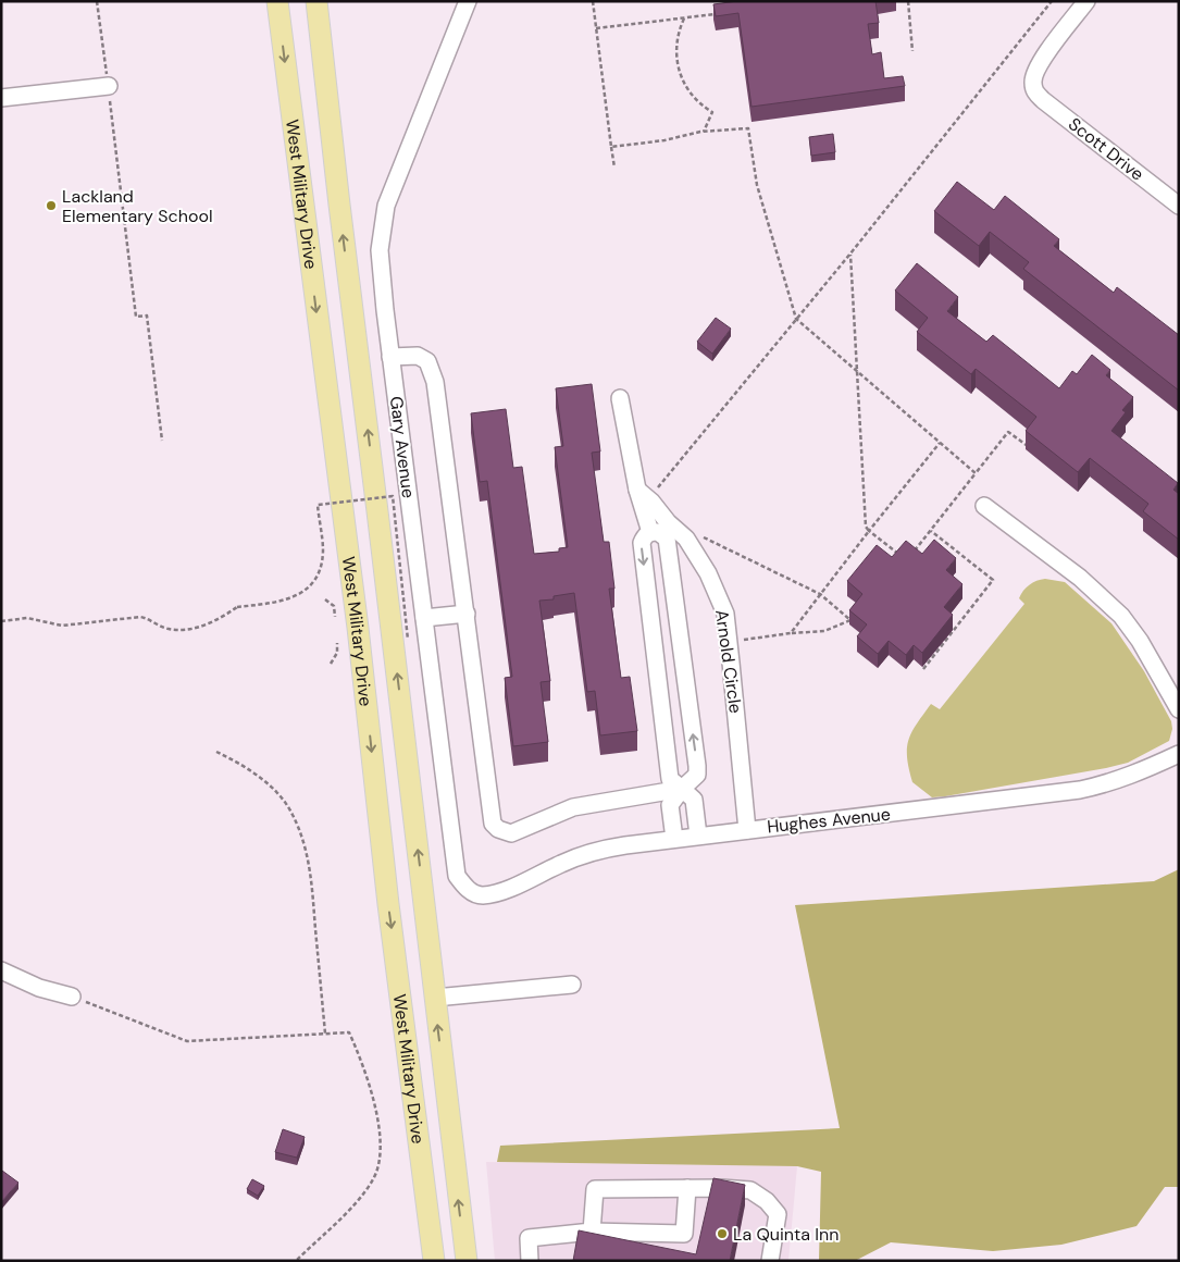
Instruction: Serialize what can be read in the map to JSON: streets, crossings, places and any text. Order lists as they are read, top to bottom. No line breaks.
{"streets":{"main road":["West Military Drive"],"street":["Scott Drive","Gary Avenue","Arnold Circle","Hughes Avenue"]},"crossings":[["Gary Avenue","Hughes Avenue"],["Arnold Circle","Hughes Avenue"]],"places":["Lackland Elementary School","La Quinta Inn"]}
